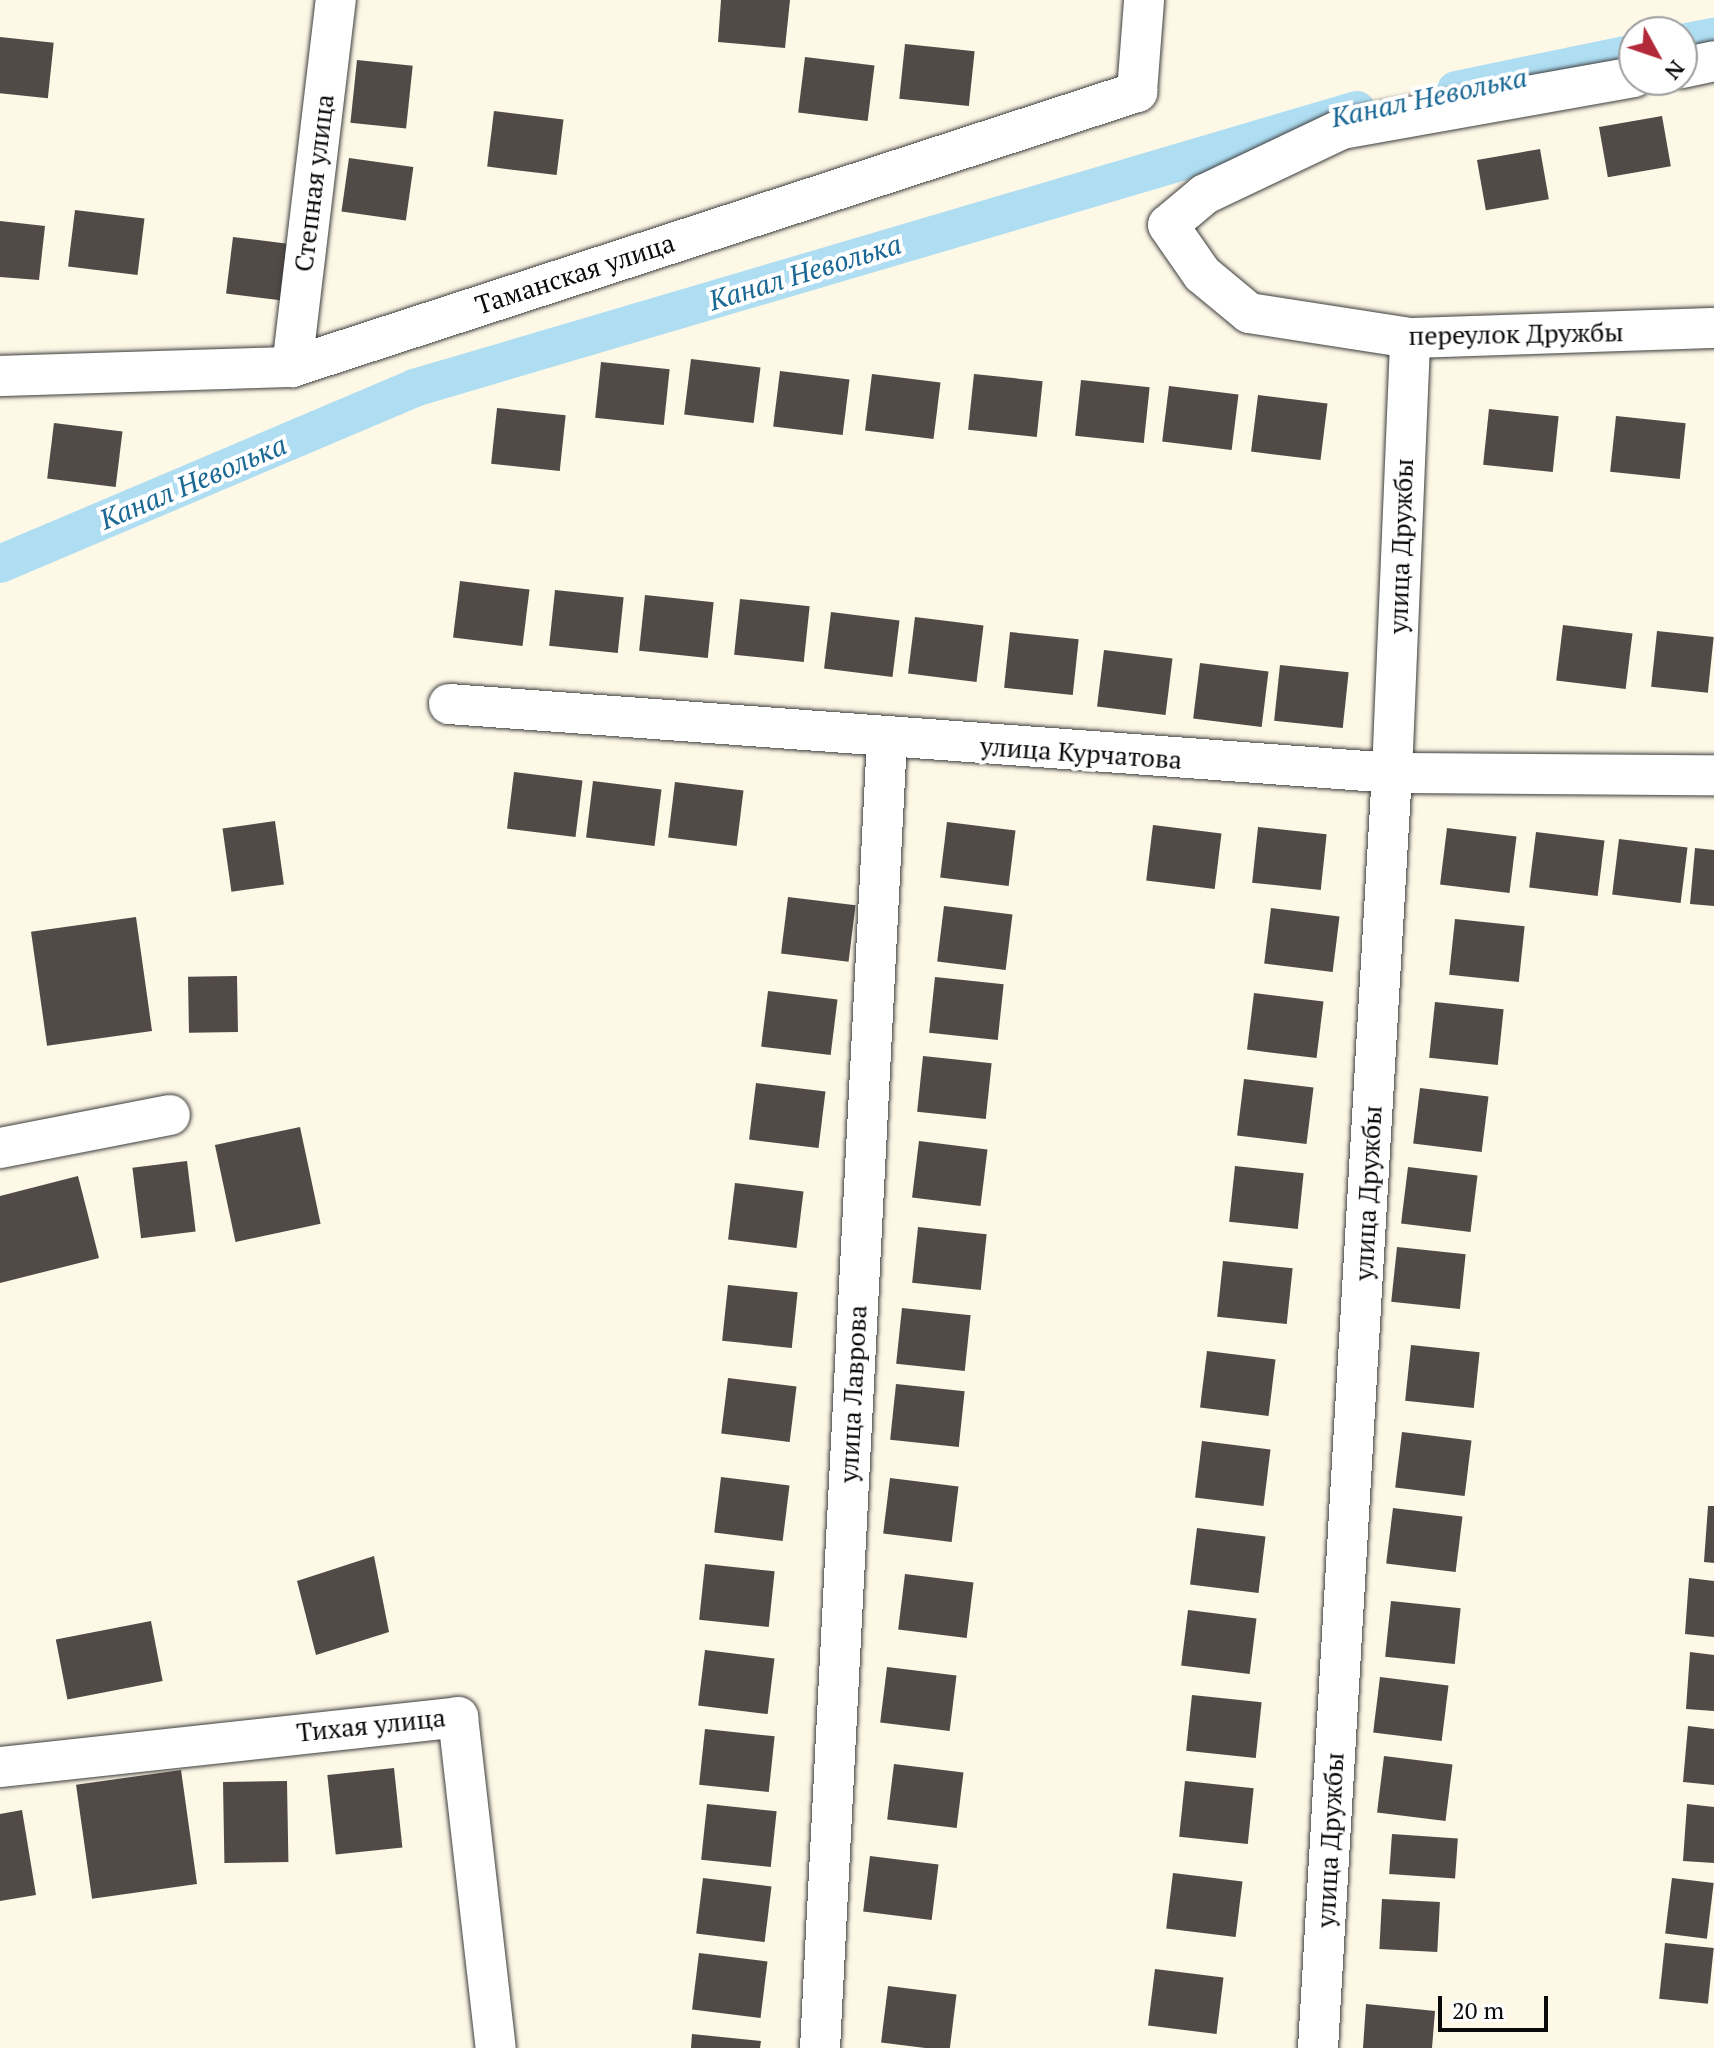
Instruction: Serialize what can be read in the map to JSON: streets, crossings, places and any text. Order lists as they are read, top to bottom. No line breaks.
{"streets":{"street":["Степная улица","Таманская улица","переулок Дружбы","улица Дружбы","улица Курчатова","улица Лаврова","Тихая улица"]},"crossings":[["Степная улица","Таманская улица"],["переулок Дружбы","улица Дружбы"],["улица Дружбы","улица Курчатова"],["улица Курчатова","улица Лаврова"]],"water":["Канал Неволька"],"scale_bar":"20 m","north":"bottom right"}
